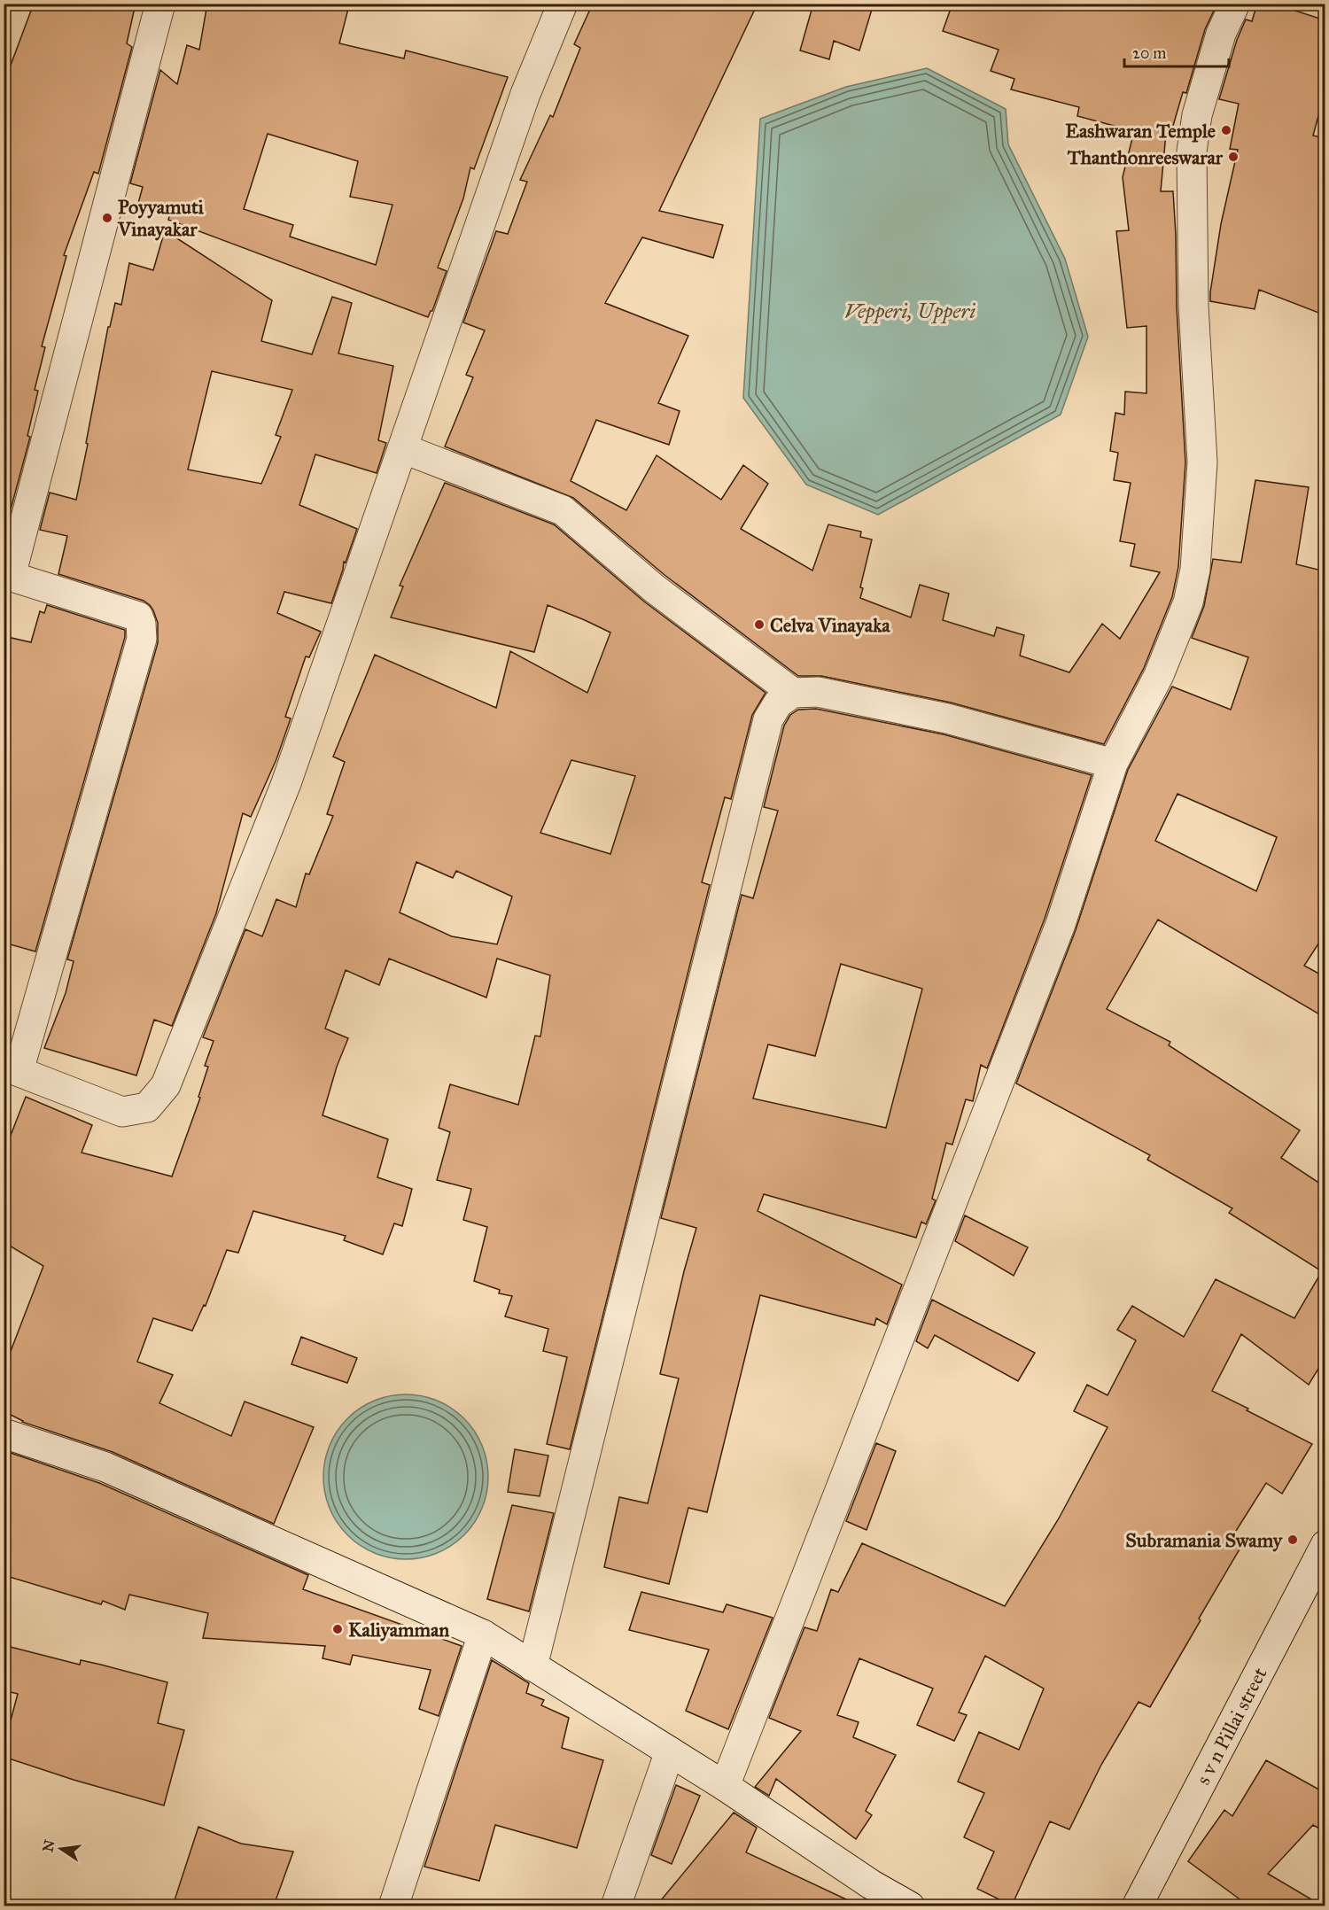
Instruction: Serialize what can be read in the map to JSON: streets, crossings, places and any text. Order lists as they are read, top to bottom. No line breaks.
{"streets":{"street":["s v n Pillai street"]},"water":["Vepperi, Upperi"],"places":["Eashwaran Temple","Thanthonreeswarar","Poyyamuti Vinayakar","Celva Vinayaka","Subramania Swamy","Kaliyamman"],"scale_bar":"20 m","north":"left"}
